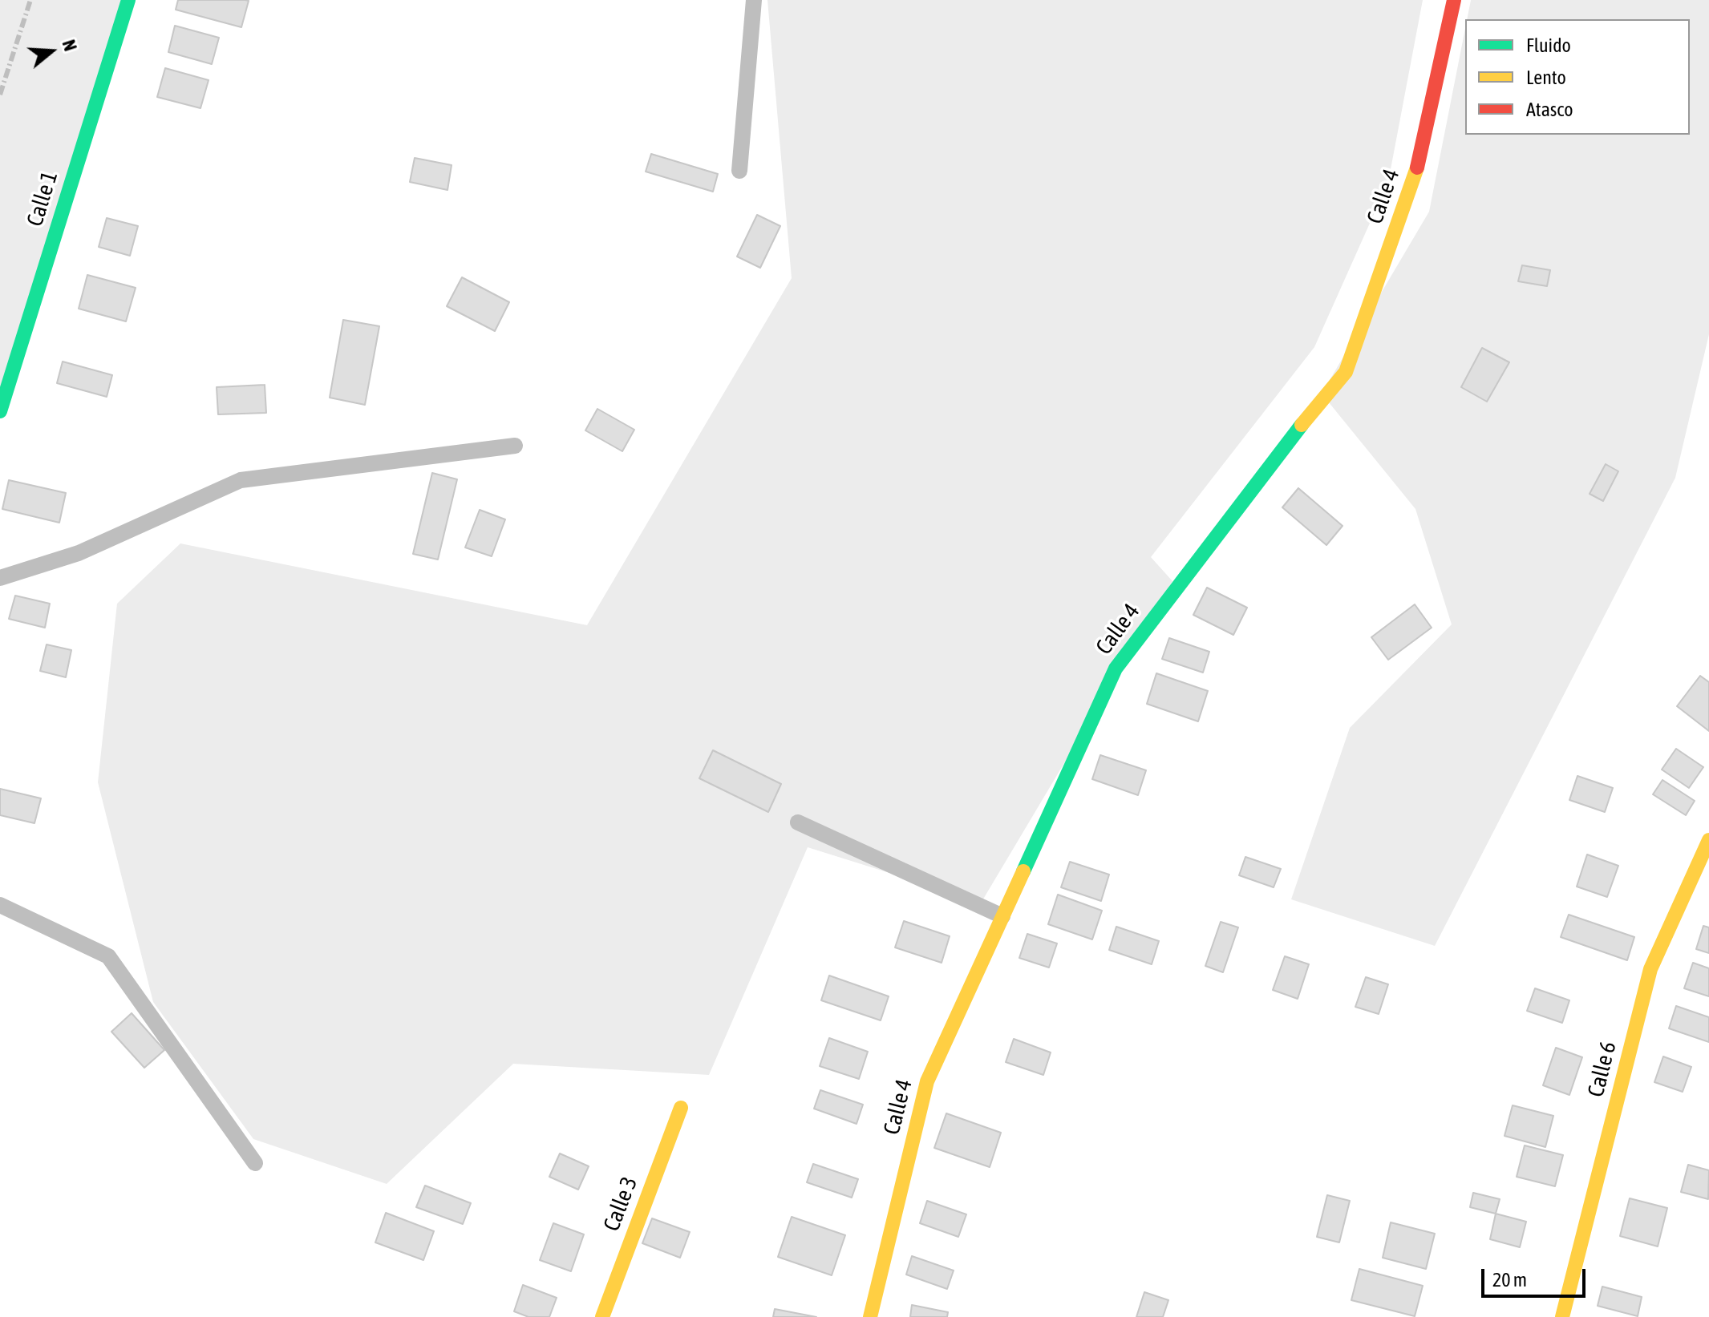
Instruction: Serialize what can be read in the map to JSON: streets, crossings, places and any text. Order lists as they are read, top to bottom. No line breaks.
{"streets":{"street":["Calle 4","Calle 1","Calle 6","Calle 3"]},"legend":["Fluido","Lento","Atasco"],"scale_bar":"20 m","north":"right"}
